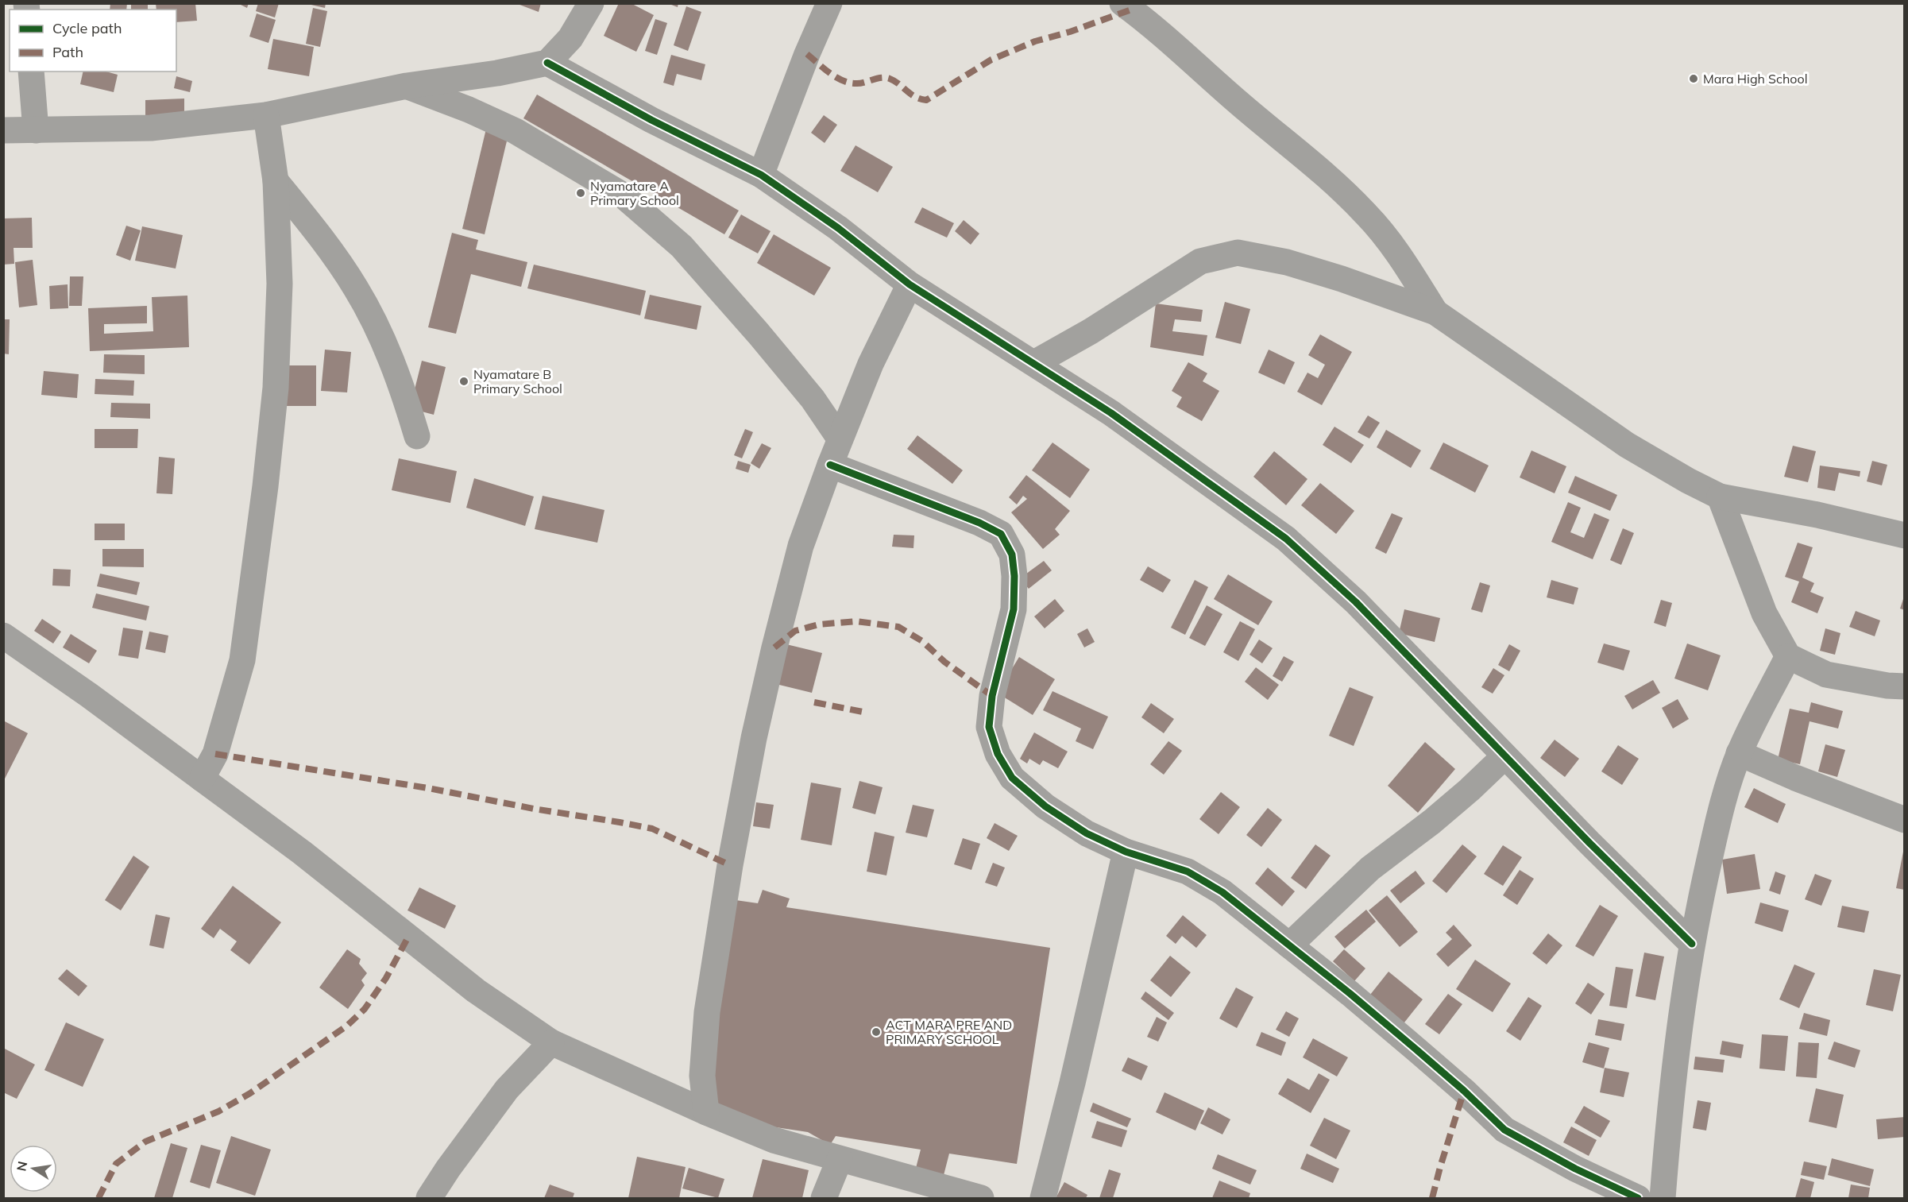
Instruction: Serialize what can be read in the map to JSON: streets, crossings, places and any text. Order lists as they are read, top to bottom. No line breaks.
{"places":["Mara High School","Nyamatare A Primary School","Nyamatare B Primary School","ACT MARA PRE AND PRIMARY SCHOOL"],"legend":["Cycle path","Path"],"north":"left"}
